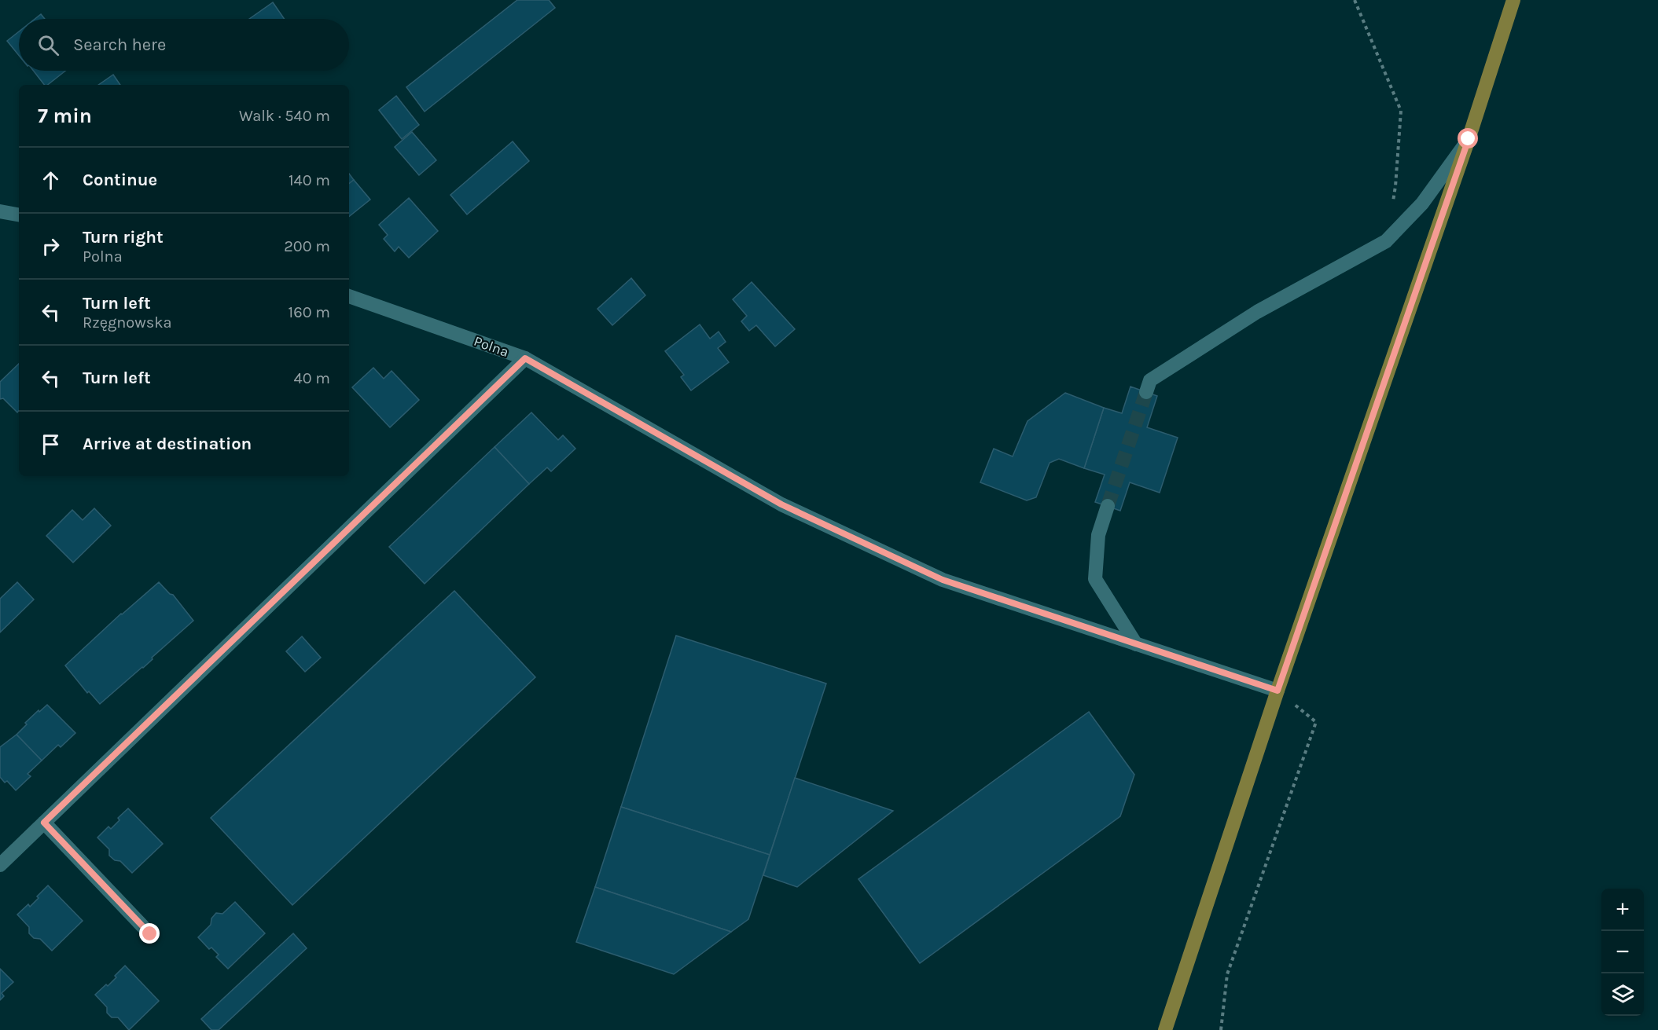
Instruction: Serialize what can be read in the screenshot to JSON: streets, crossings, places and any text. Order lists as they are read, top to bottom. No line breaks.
{"streets":{"street":["Polna"]},"page":{"search":"Search here","heading":["7 min","Walk · 540 m"],"list":[["Continue","140 m"],["Turn right","Polna","200 m"],["Turn left","Rzęgnowska","160 m"],["Turn left","40 m"],"Arrive at destination"],"map_buttons":["+","−"]}}
